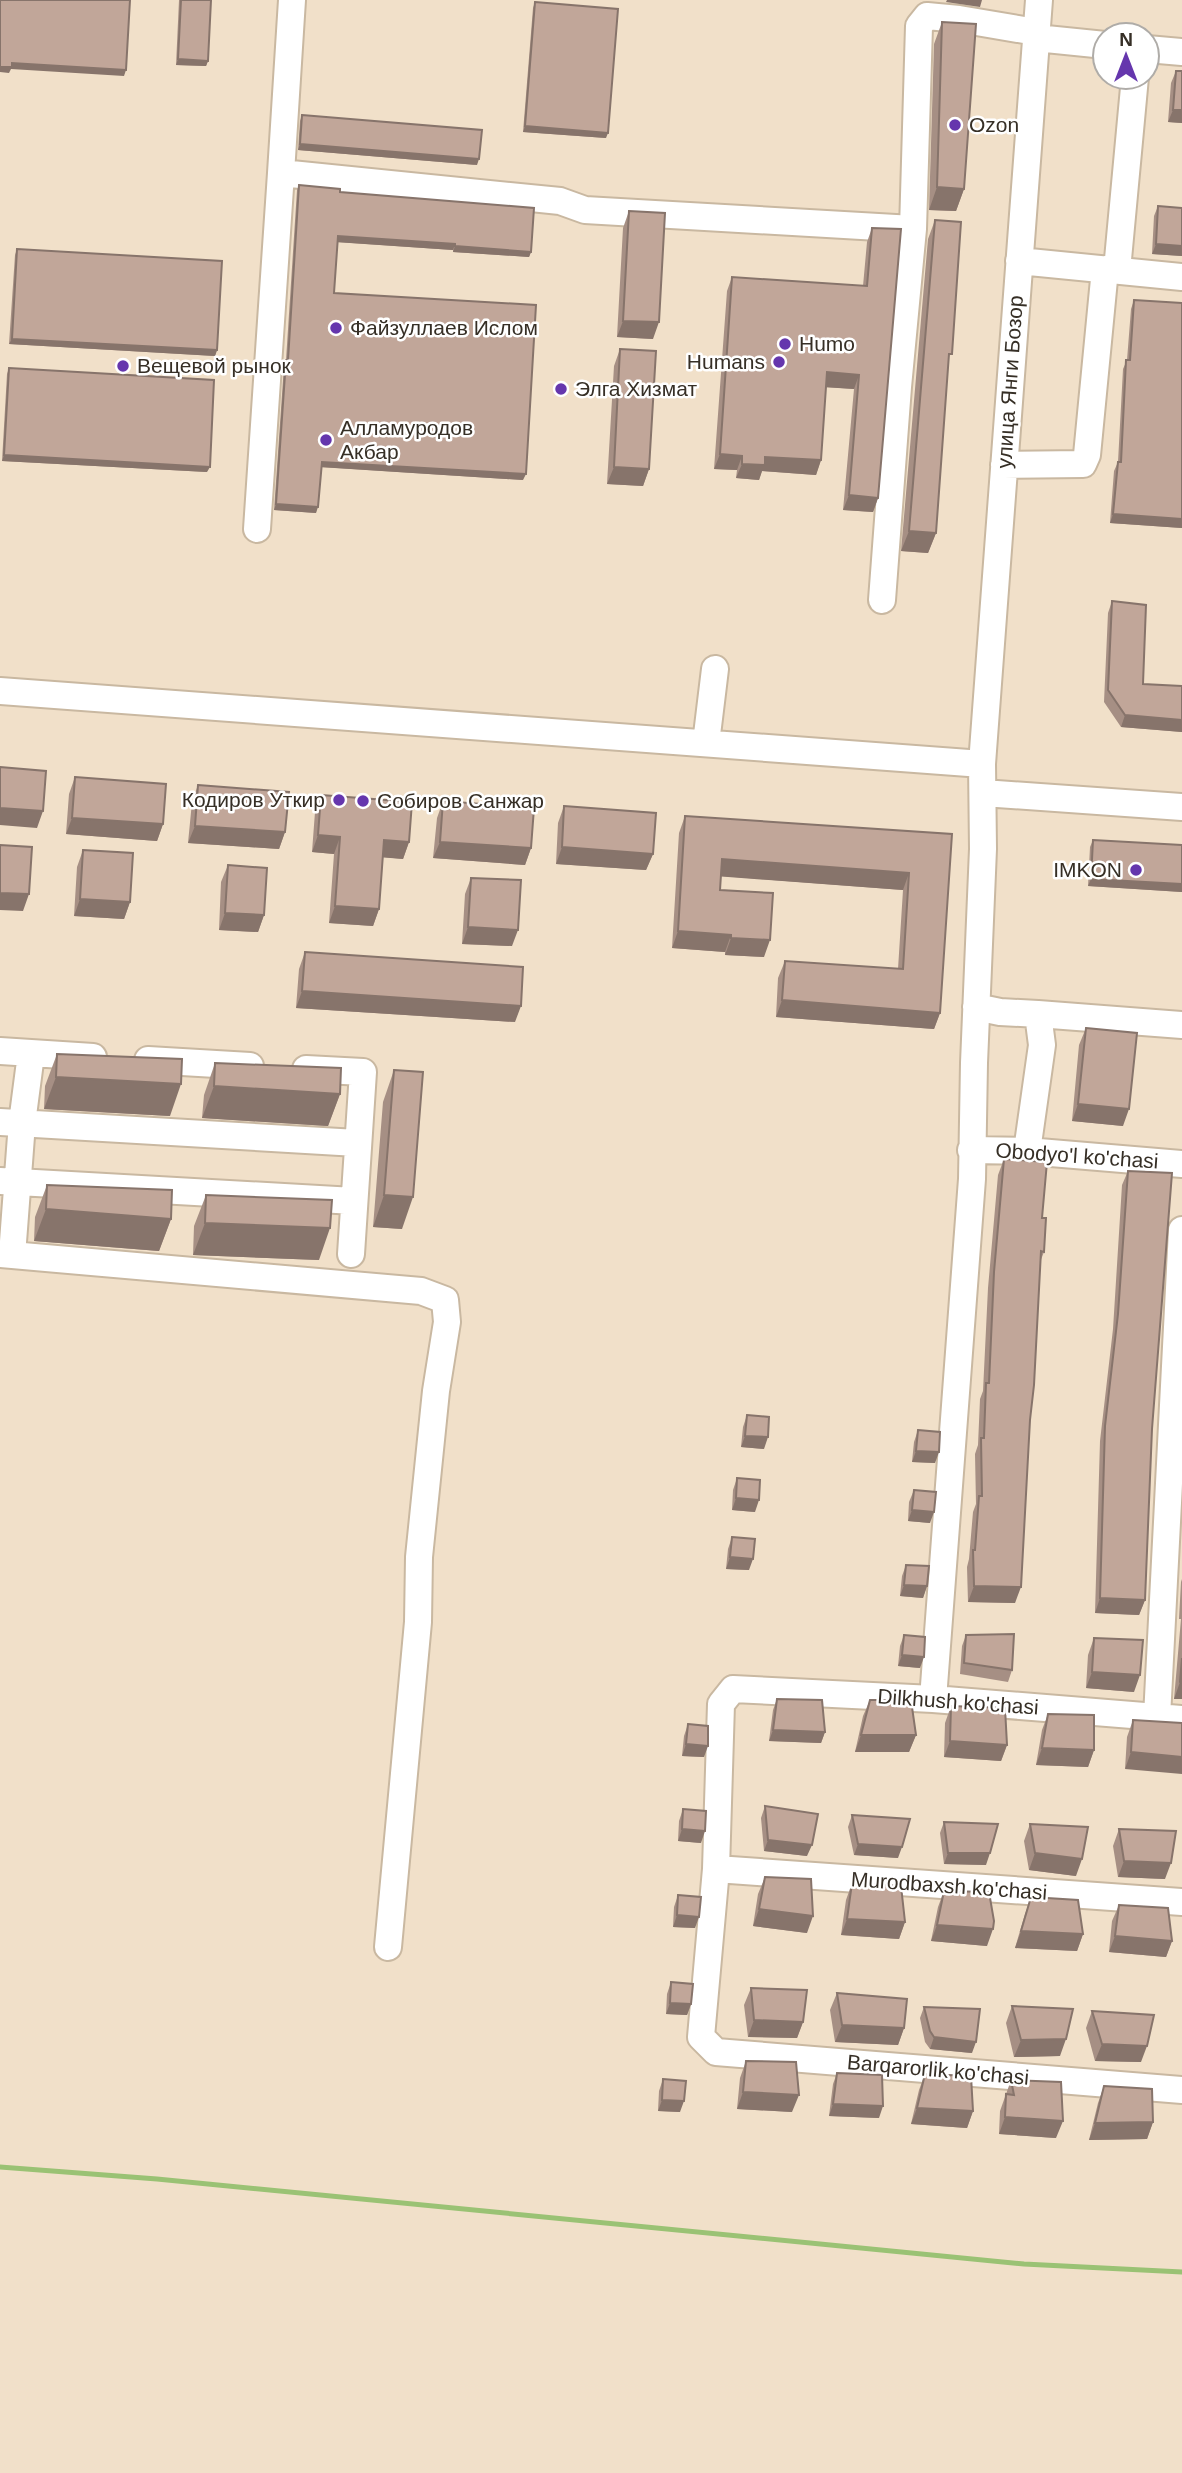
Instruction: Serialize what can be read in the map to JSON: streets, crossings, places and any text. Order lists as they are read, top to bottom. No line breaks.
{"streets":{"street":["улица Янги Бозор","Obodyo'l ko'chasi","Dilkhush ko'chasi","Murodbaxsh ko'chasi","Barqarorlik ko'chasi"]},"crossings":[["улица Янги Бозор","Obodyo'l ko'chasi"],["улица Янги Бозор","Dilkhush ko'chasi"],["Dilkhush ko'chasi","Murodbaxsh ko'chasi"],["Dilkhush ko'chasi","Barqarorlik ko'chasi"],["Murodbaxsh ko'chasi","Barqarorlik ko'chasi"]],"places":["Ozon","Файзуллаев Ислом","Humo","Humans","Вещевой рынок","Элга Хизмат","Алламуродов Акбар","Кодиров Уткир","Собиров Санжар","IMKON"],"north":"top"}
